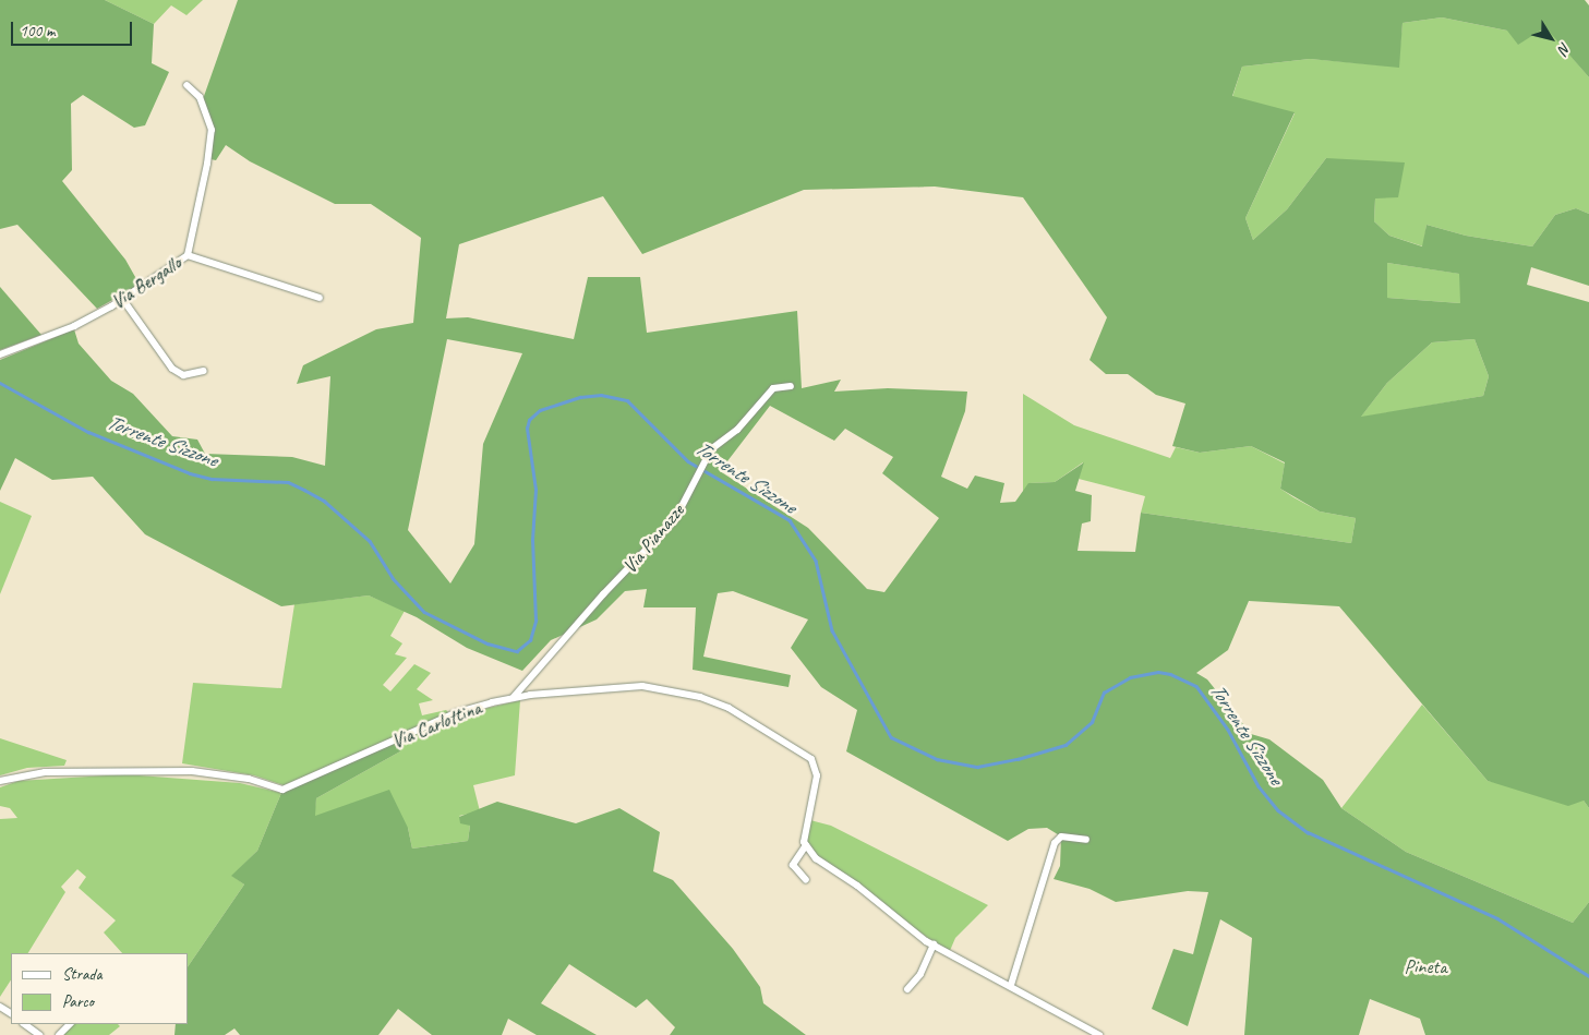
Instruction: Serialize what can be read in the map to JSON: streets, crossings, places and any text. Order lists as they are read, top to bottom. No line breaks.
{"streets":{"street":["Via Bergallo","Via Pianazze","Via Carlottina"]},"crossings":[["Via Pianazze","Via Carlottina"]],"water":["Torrente Sizzone"],"parks":["Pineta"],"legend":["Strada","Parco"],"scale_bar":"100 m","north":"bottom right"}
